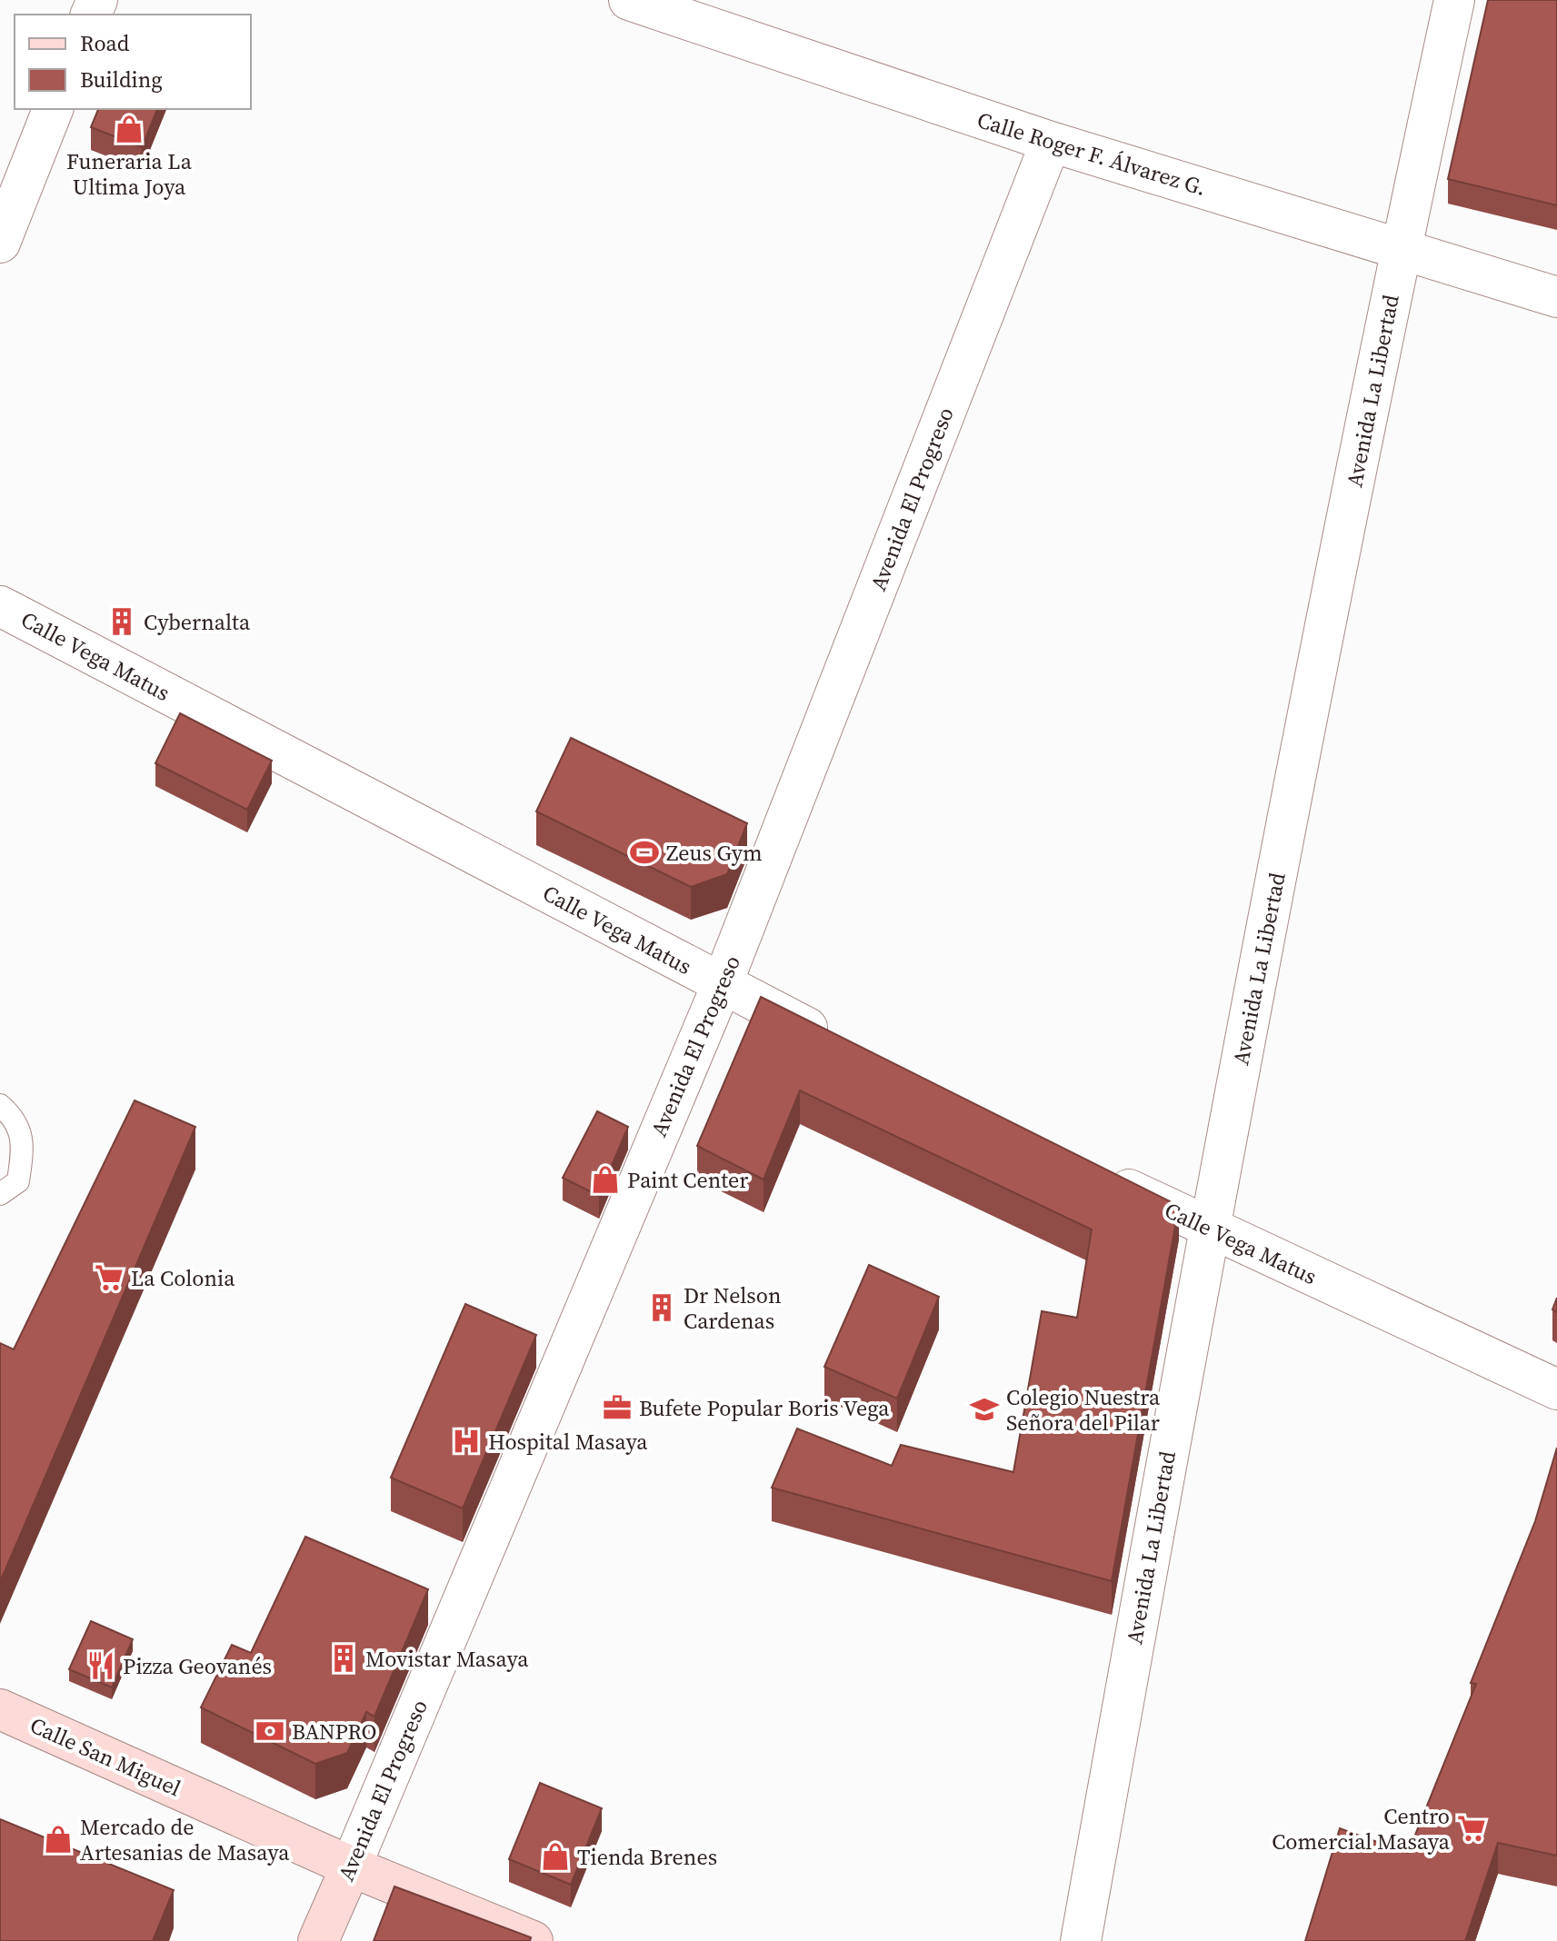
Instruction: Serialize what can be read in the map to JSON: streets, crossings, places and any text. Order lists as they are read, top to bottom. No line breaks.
{"streets":{"street":["Calle Roger F. Álvarez G.","Avenida La Libertad","Avenida El Progreso","Calle Vega Matus","Calle San Miguel"]},"crossings":[["Calle Roger F. Álvarez G.","Avenida La Libertad"],["Calle Roger F. Álvarez G.","Avenida El Progreso"],["Avenida La Libertad","Calle Vega Matus"],["Avenida El Progreso","Calle Vega Matus"],["Avenida El Progreso","Calle San Miguel"]],"places":{"shop":["Funeraria La Ultima Joya","Paint Center","Mercado de Artesanias de Masaya","Tienda Brenes"],"building":["Cybernalta","Dr Nelson Cardenas","Movistar Masaya"],"sports":["Zeus Gym"],"supermarket":["La Colonia","Centro Comercial Masaya"],"office":["Bufete Popular Boris Vega"],"school or university":["Colegio Nuestra Señora del Pilar"],"hospital":["Hospital Masaya"],"restaurant":["Pizza Geovanés"],"bank":["BANPRO"]},"legend":["Road","Building"]}
